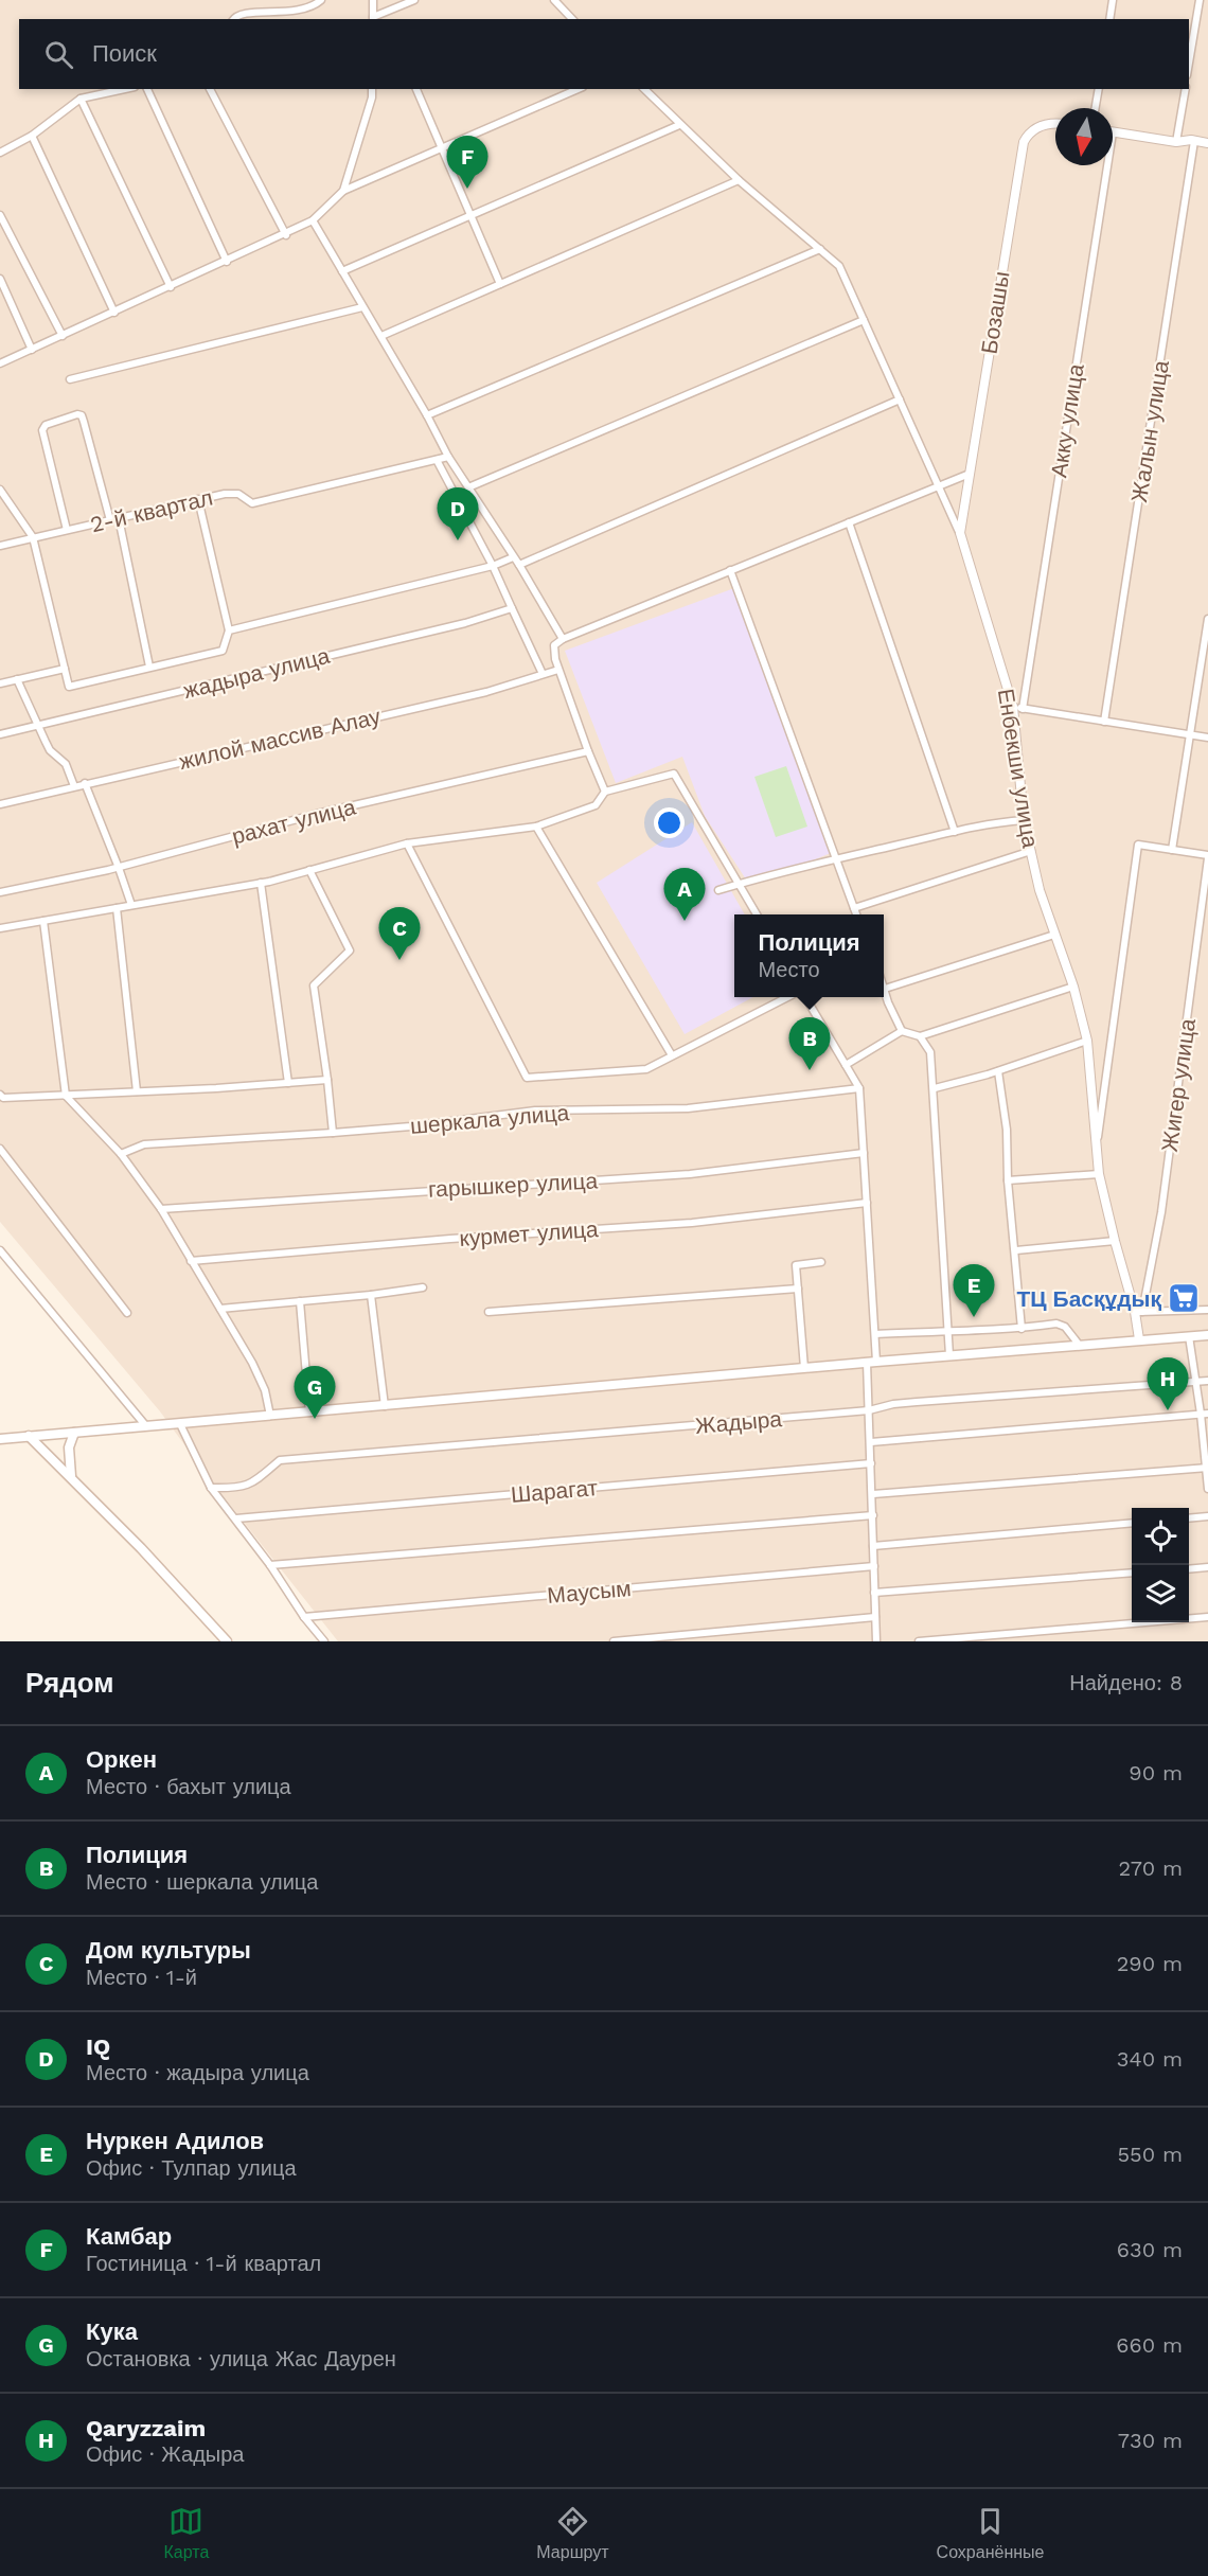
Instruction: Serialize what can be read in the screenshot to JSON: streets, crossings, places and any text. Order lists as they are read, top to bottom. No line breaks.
{"streets":{"street":["Бозашы","Акку улица","Жалын улица","2-й квартал","жадыра улица","жилой массив Алау","Енбекши улица","рахат улица","Жигер улица","шеркала улица","гарышкер улица","курмет улица","Жадыра","Шарагат","Маусым"]},"crossings":[["Бозашы","Енбекши улица"],["Акку улица","Енбекши улица"],["Енбекши улица","Жигер улица"]],"places":{"supermarket":["ТЦ Басқұдық"]},"north":"bottom","page":{"search":"Поиск","pins":["F","D","A","C","B","E","H","G"],"popup":["Полиция","Место"],"heading":["Рядом","Найдено: 8"],"list":[{"mark":"A","name":"Оркен","note":"Место · бахыт улица","value":"90 m"},{"mark":"B","name":"Полиция","note":"Место · шеркала улица","value":"270 m"},{"mark":"C","name":"Дом культуры","note":"Место · 1-й","value":"290 m"},{"mark":"D","name":"IQ","note":"Место · жадыра улица","value":"340 m"},{"mark":"E","name":"Нуркен Адилов","note":"Офис · Тулпар улица","value":"550 m"},{"mark":"F","name":"Камбар","note":"Гостиница · 1-й квартал","value":"630 m"},{"mark":"G","name":"Кука","note":"Остановка · улица Жас Даурен","value":"660 m"},{"mark":"H","name":"Qaryzzaim","note":"Офис · Жадыра","value":"730 m"}],"nav":["Карта","Маршрут","Сохранённые"]}}
